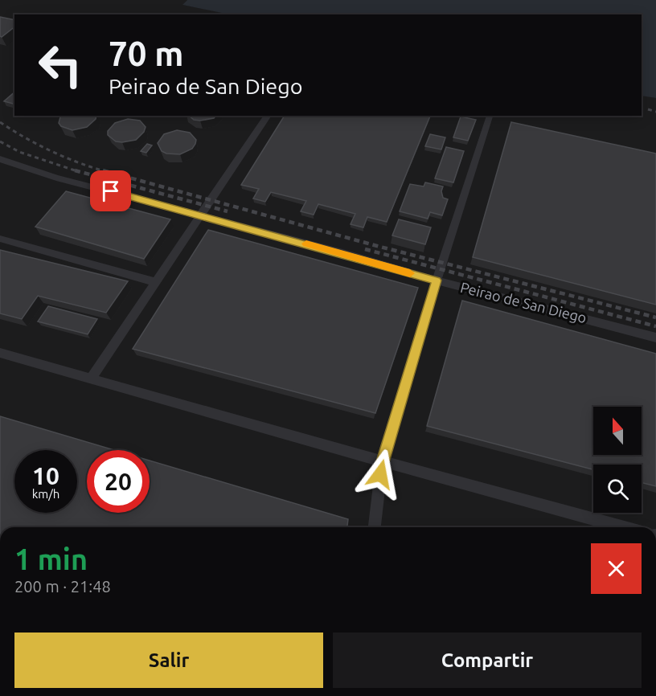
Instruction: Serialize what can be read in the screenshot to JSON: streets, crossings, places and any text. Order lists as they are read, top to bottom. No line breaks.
{"streets":{"lane":["Peirao de San Diego"]},"north":"top","page":{"turn":["70 m","Peirao de San Diego"],"speed":"10 km/h","limit":"20","heading":["1 min","200 m · 21:48"],"buttons":["Salir","Compartir"]}}
